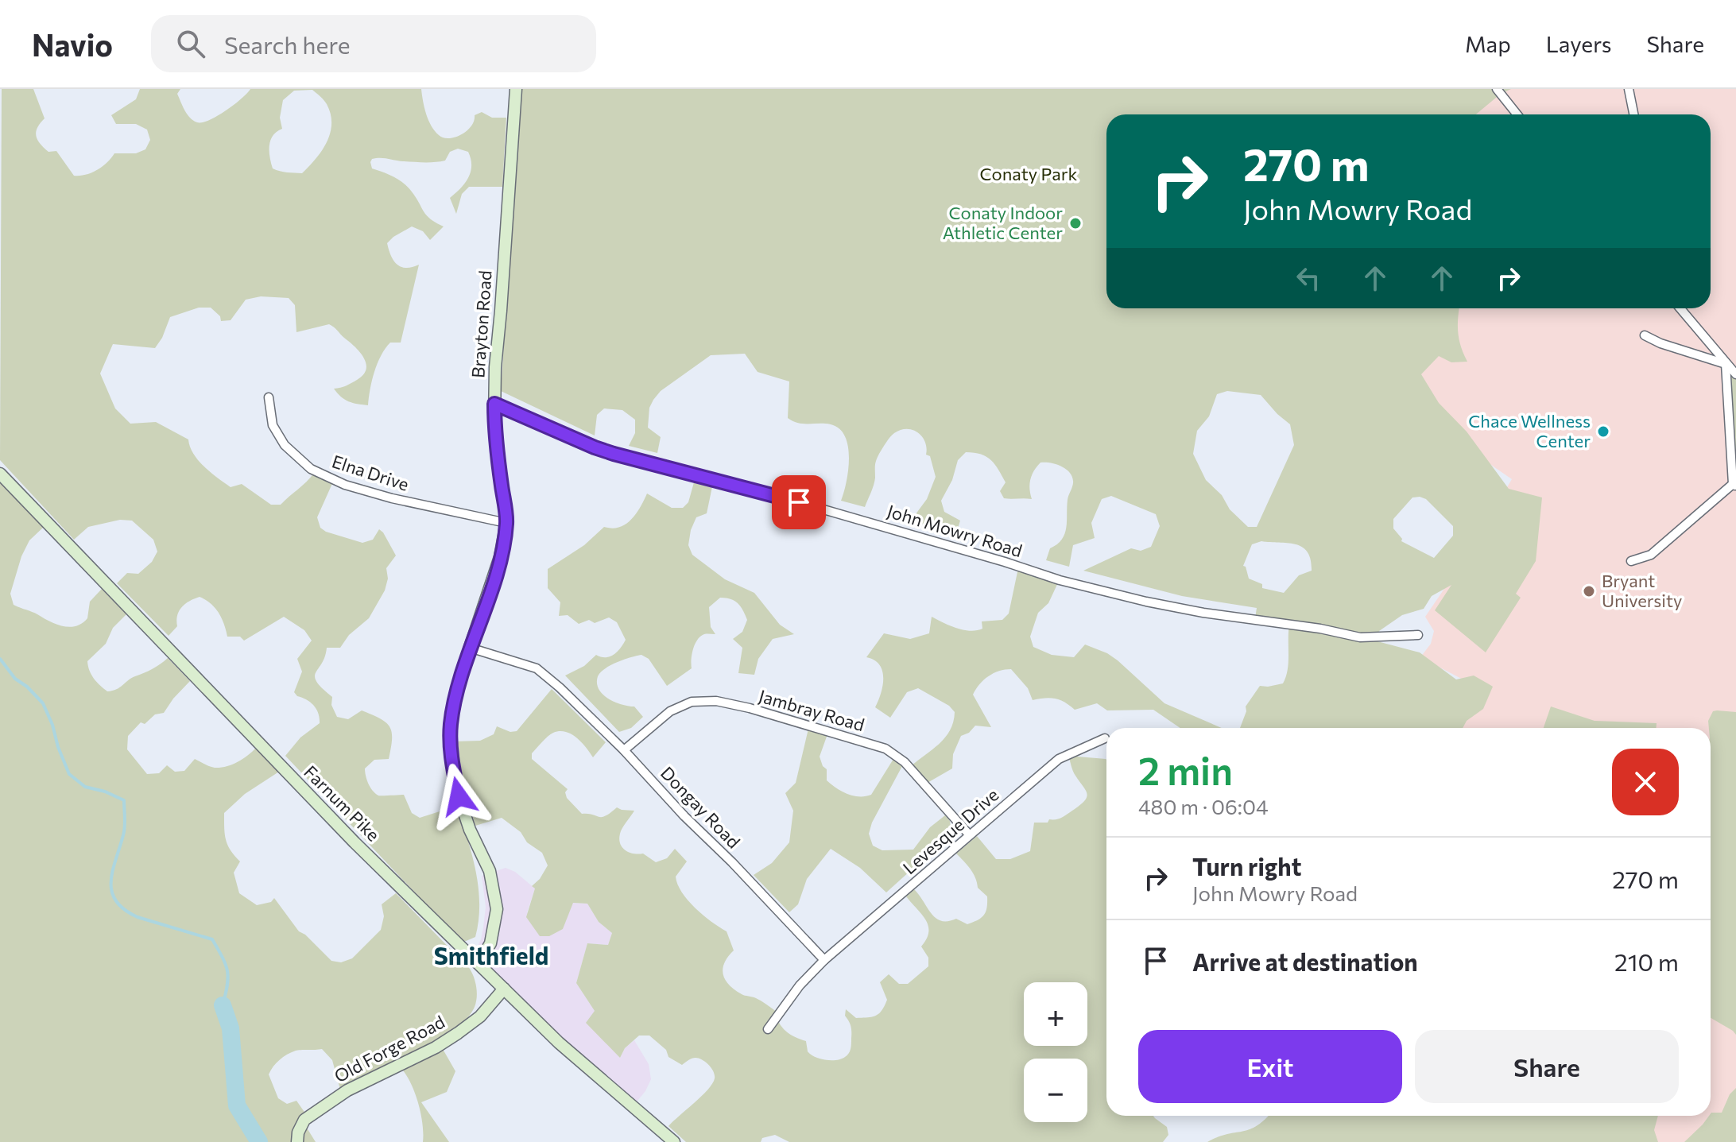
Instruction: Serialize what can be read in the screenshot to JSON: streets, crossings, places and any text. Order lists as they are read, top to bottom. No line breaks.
{"streets":{"street":["Brayton Road","Elna Drive","John Mowry Road","Jambray Road","Farnum Pike","Dongay Road","Levesque Drive","Old Forge Road"]},"crossings":[["Brayton Road","Elna Drive"],["Brayton Road","John Mowry Road"],["Brayton Road","Farnum Pike"],["Brayton Road","Dongay Road"],["Jambray Road","Dongay Road"],["Jambray Road","Levesque Drive"],["Farnum Pike","Old Forge Road"],["Dongay Road","Levesque Drive"]],"districts":["Smithfield"],"parks":["Conaty Park"],"places":["Conaty Indoor Athletic Center","Chace Wellness Center","Bryant University"],"page":{"header":"Navio","search":"Search here","nav":["Map","Layers","Share"],"turn":["270 m","John Mowry Road"],"heading":["2 min","480 m · 06:04"],"list":[{"name":"Turn right","note":"John Mowry Road","value":"270 m"},{"name":"Arrive at destination","value":"210 m"}],"map_buttons":["+","−"],"buttons":["Exit","Share"]}}
